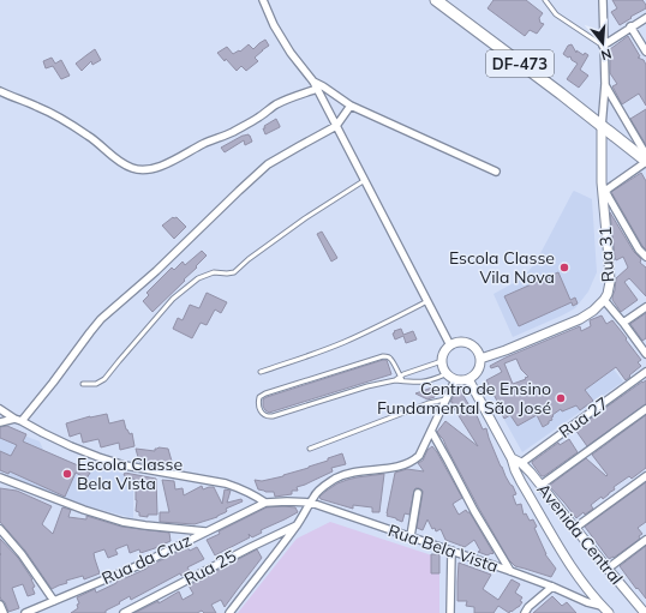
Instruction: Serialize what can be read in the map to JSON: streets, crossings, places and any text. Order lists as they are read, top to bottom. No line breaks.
{"streets":{"main road":["DF-473"],"street":["Rua 31","Rua 27","Avenida Central","Rua Bela Vista","Rua da Cruz","Rua 25"]},"crossings":[["DF-473","Rua 31"],["Rua 31","Avenida Central"],["Rua 27","Avenida Central"],["Rua Bela Vista","Rua da Cruz"]],"places":["Escola Classe Vila Nova","Centro de Ensino Fundamental São José","Escola Classe Bela Vista"],"north":"bottom"}
